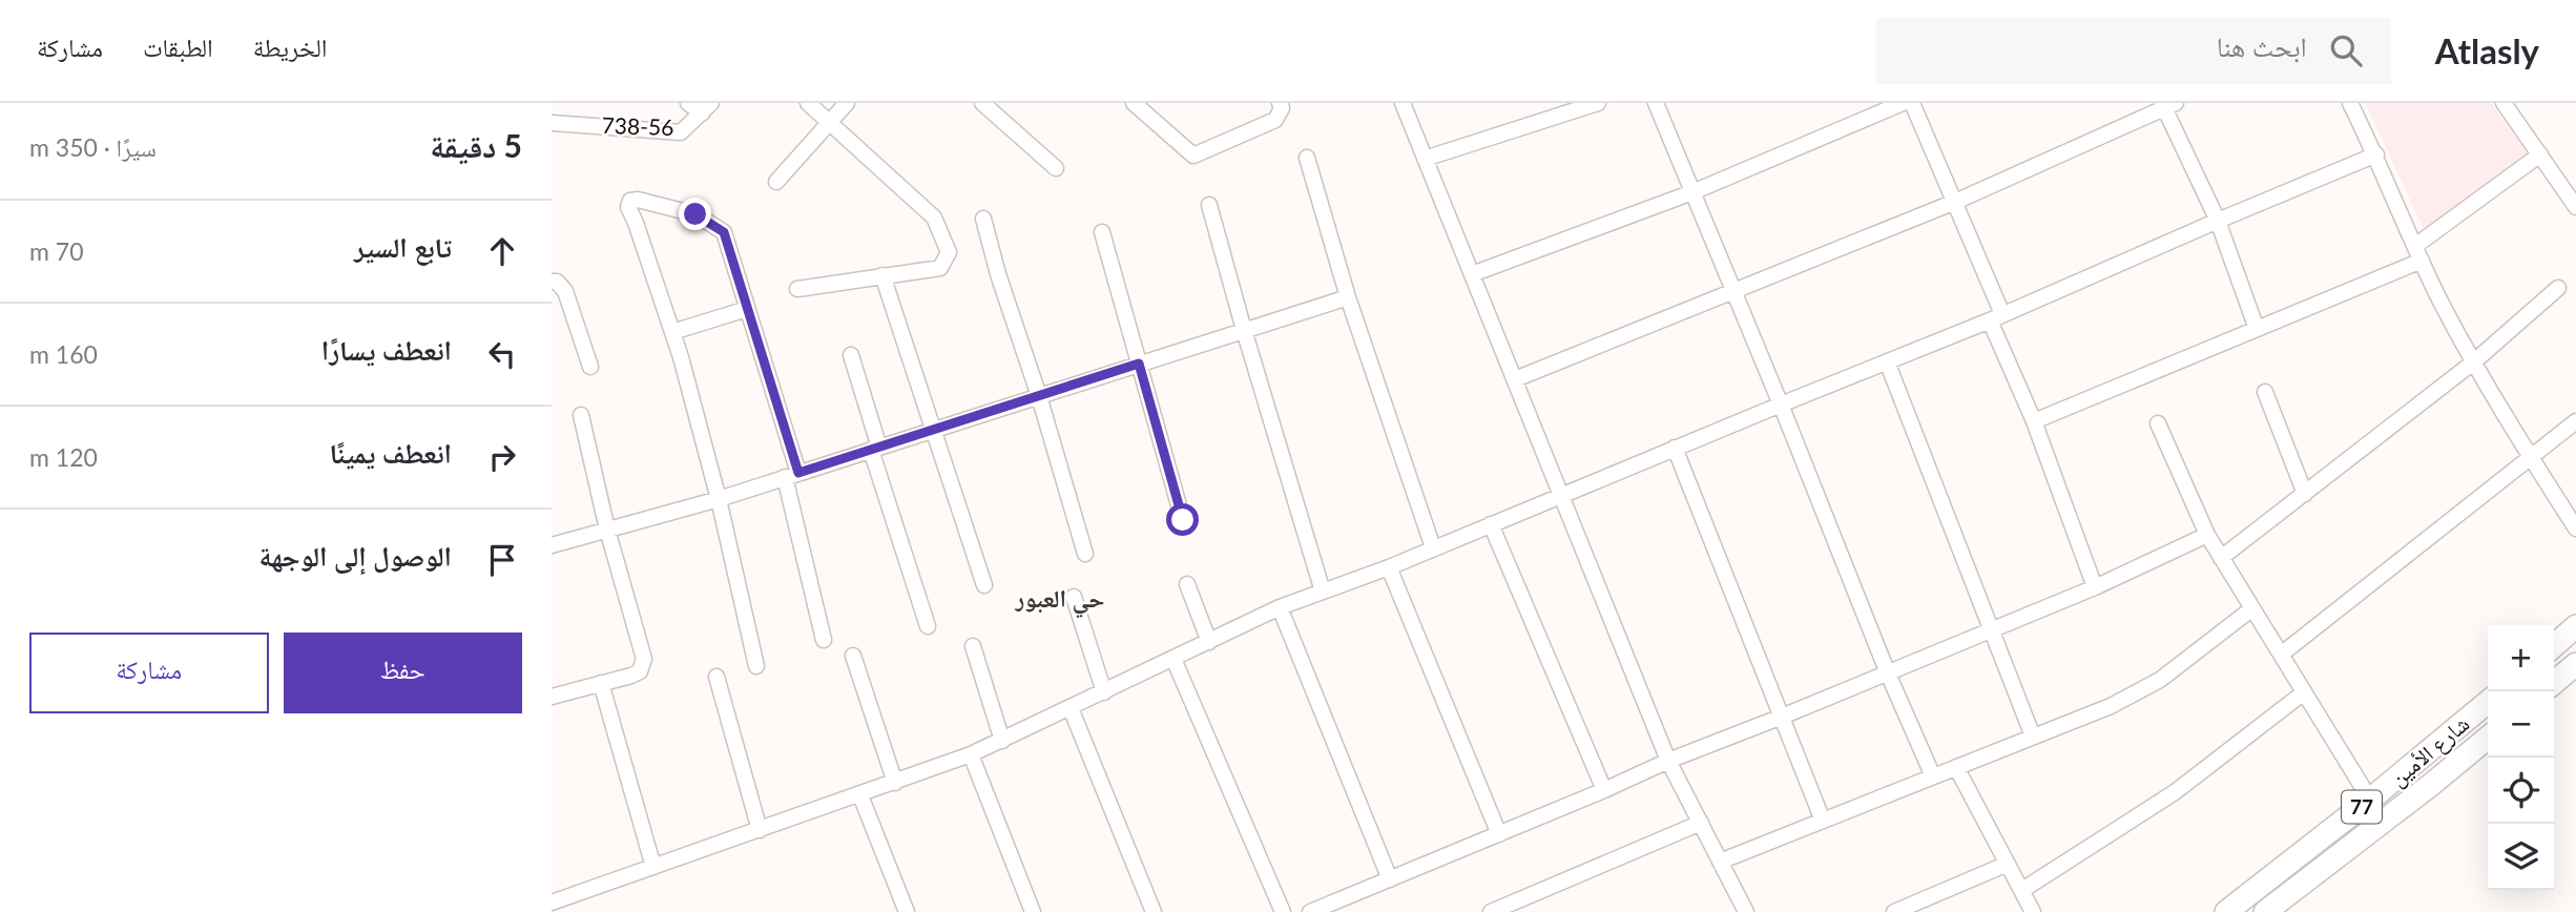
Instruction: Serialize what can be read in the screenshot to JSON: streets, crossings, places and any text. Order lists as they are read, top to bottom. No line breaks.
{"streets":{"main road":["شارع الأمين","77"],"street":["738-56"]},"districts":["حي العبور"],"page":{"header":"Atlasly","search":"ابحث هنا","nav":["الخريطة","الطبقات","مشاركة"],"heading":["5 دقيقة","سيرًا · 350 m"],"list":[["تابع السير","70 m"],["انعطف يسارًا","160 m"],["انعطف يمينًا","120 m"],"الوصول إلى الوجهة"],"buttons":["حفظ","مشاركة"],"map_buttons":["+","−"]}}
